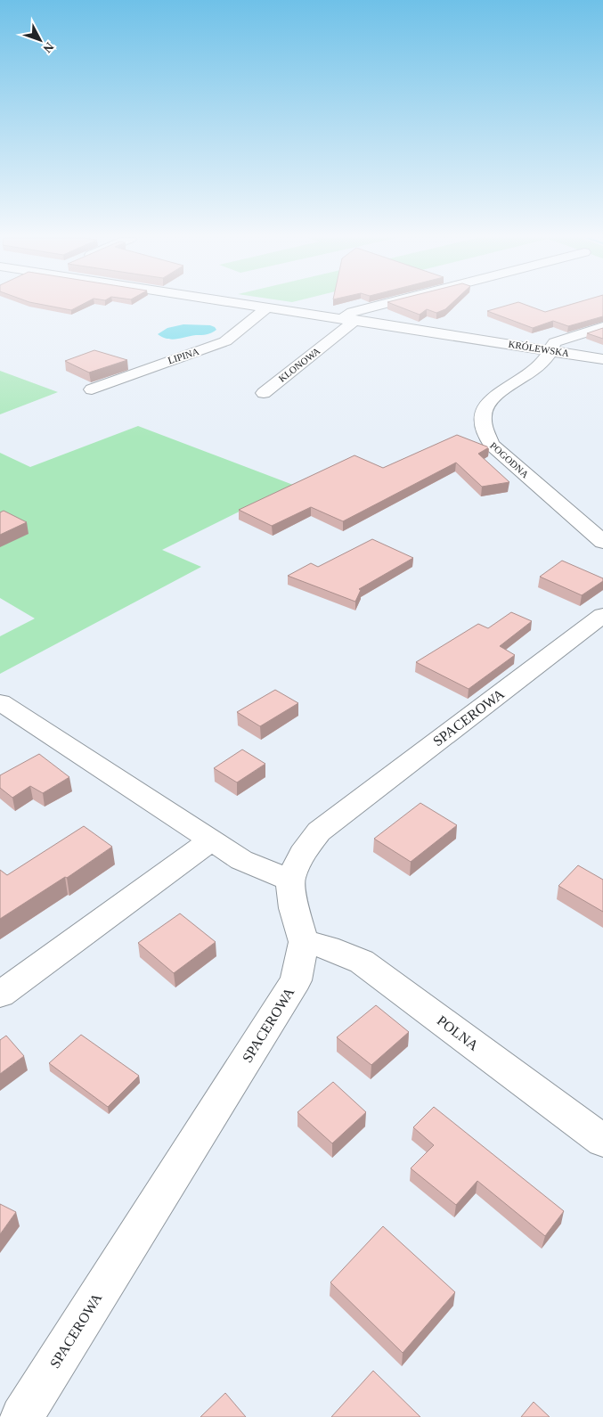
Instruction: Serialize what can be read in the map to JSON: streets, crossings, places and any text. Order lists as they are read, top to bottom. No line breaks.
{"streets":{"street":["KRÓLEWSKA","LIPINA","KLONOWA","POGODNA","SPACEROWA","POLNA"]},"crossings":[["KRÓLEWSKA","LIPINA"],["KRÓLEWSKA","KLONOWA"],["KRÓLEWSKA","POGODNA"],["SPACEROWA","POLNA"]],"north":"bottom right"}
